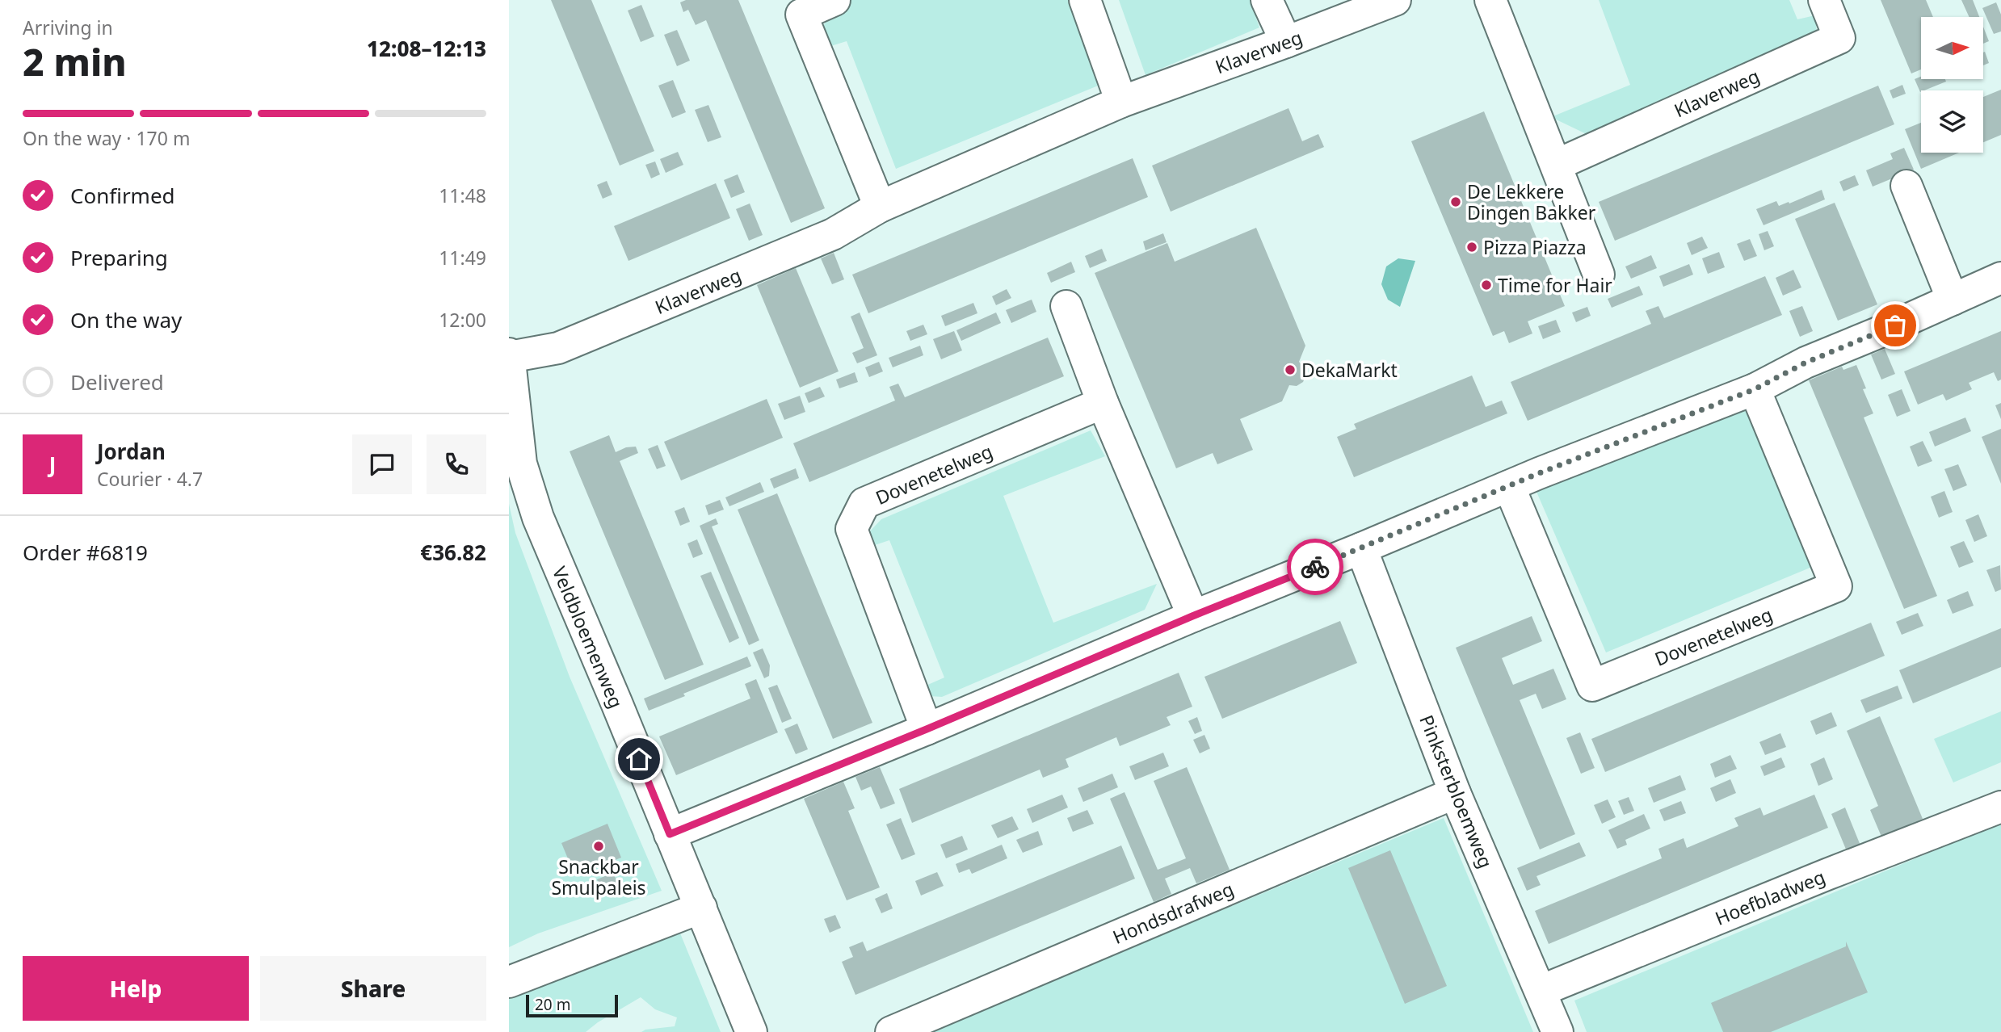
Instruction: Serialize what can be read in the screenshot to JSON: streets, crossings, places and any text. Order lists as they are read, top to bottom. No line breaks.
{"streets":{"street":["Klaverweg","Dovenetelweg","Veldbloemenweg","Pinksterbloemweg","Hoefbladweg","Hondsdrafweg"]},"crossings":[["Klaverweg","Veldbloemenweg"],["Pinksterbloemweg","Hoefbladweg"],["Pinksterbloemweg","Hondsdrafweg"]],"places":["De Lekkere Dingen Bakker","Pizza Piazza","Time for Hair","DekaMarkt","Snackbar Smulpaleis"],"scale_bar":"20 m","north":"right","page":{"heading":["2 min","Arriving in","12:08–12:13"],"panel":["Jordan","Courier · 4.7","Order #6819","€36.82"],"bar":"On the way · 170 m","list":[["Confirmed","11:48"],["Preparing","11:49"],["On the way","12:00"],"Delivered"],"round":"J","buttons":["Help","Share"],"scale":"20 m"}}
